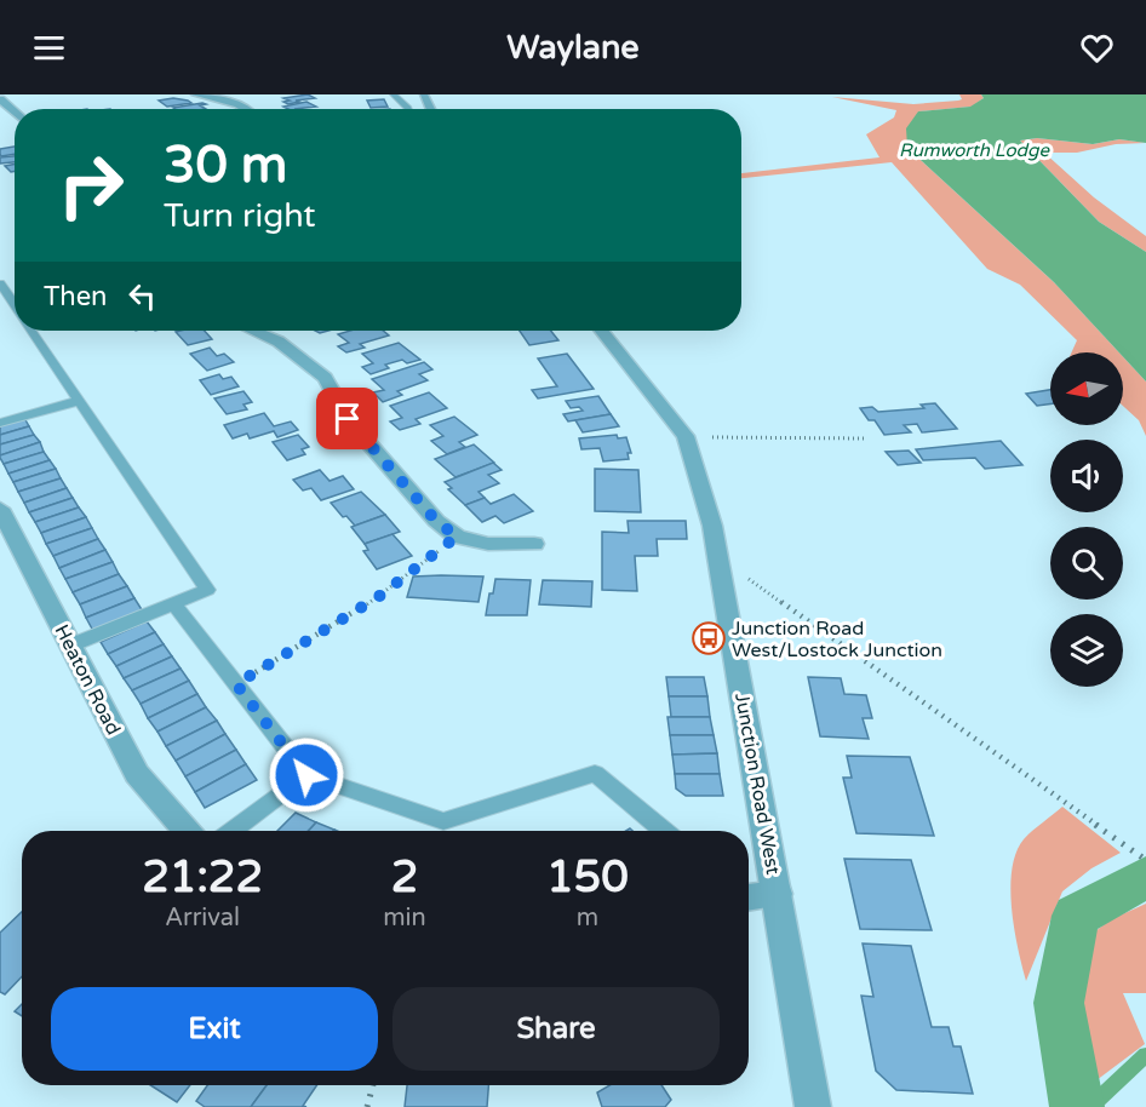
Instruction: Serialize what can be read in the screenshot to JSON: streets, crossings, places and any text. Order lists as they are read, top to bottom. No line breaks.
{"streets":{"street":["Heaton Road","Junction Road West"]},"water":["Rumworth Lodge"],"places":{"bus stop":["Junction Road West/Lostock Junction"]},"north":"left","page":{"header":"Waylane","turn":["30 m","Turn right"],"then":"Then","eta":["21:22","Arrival","2","min","150","m"],"buttons":["Exit","Share"]}}
